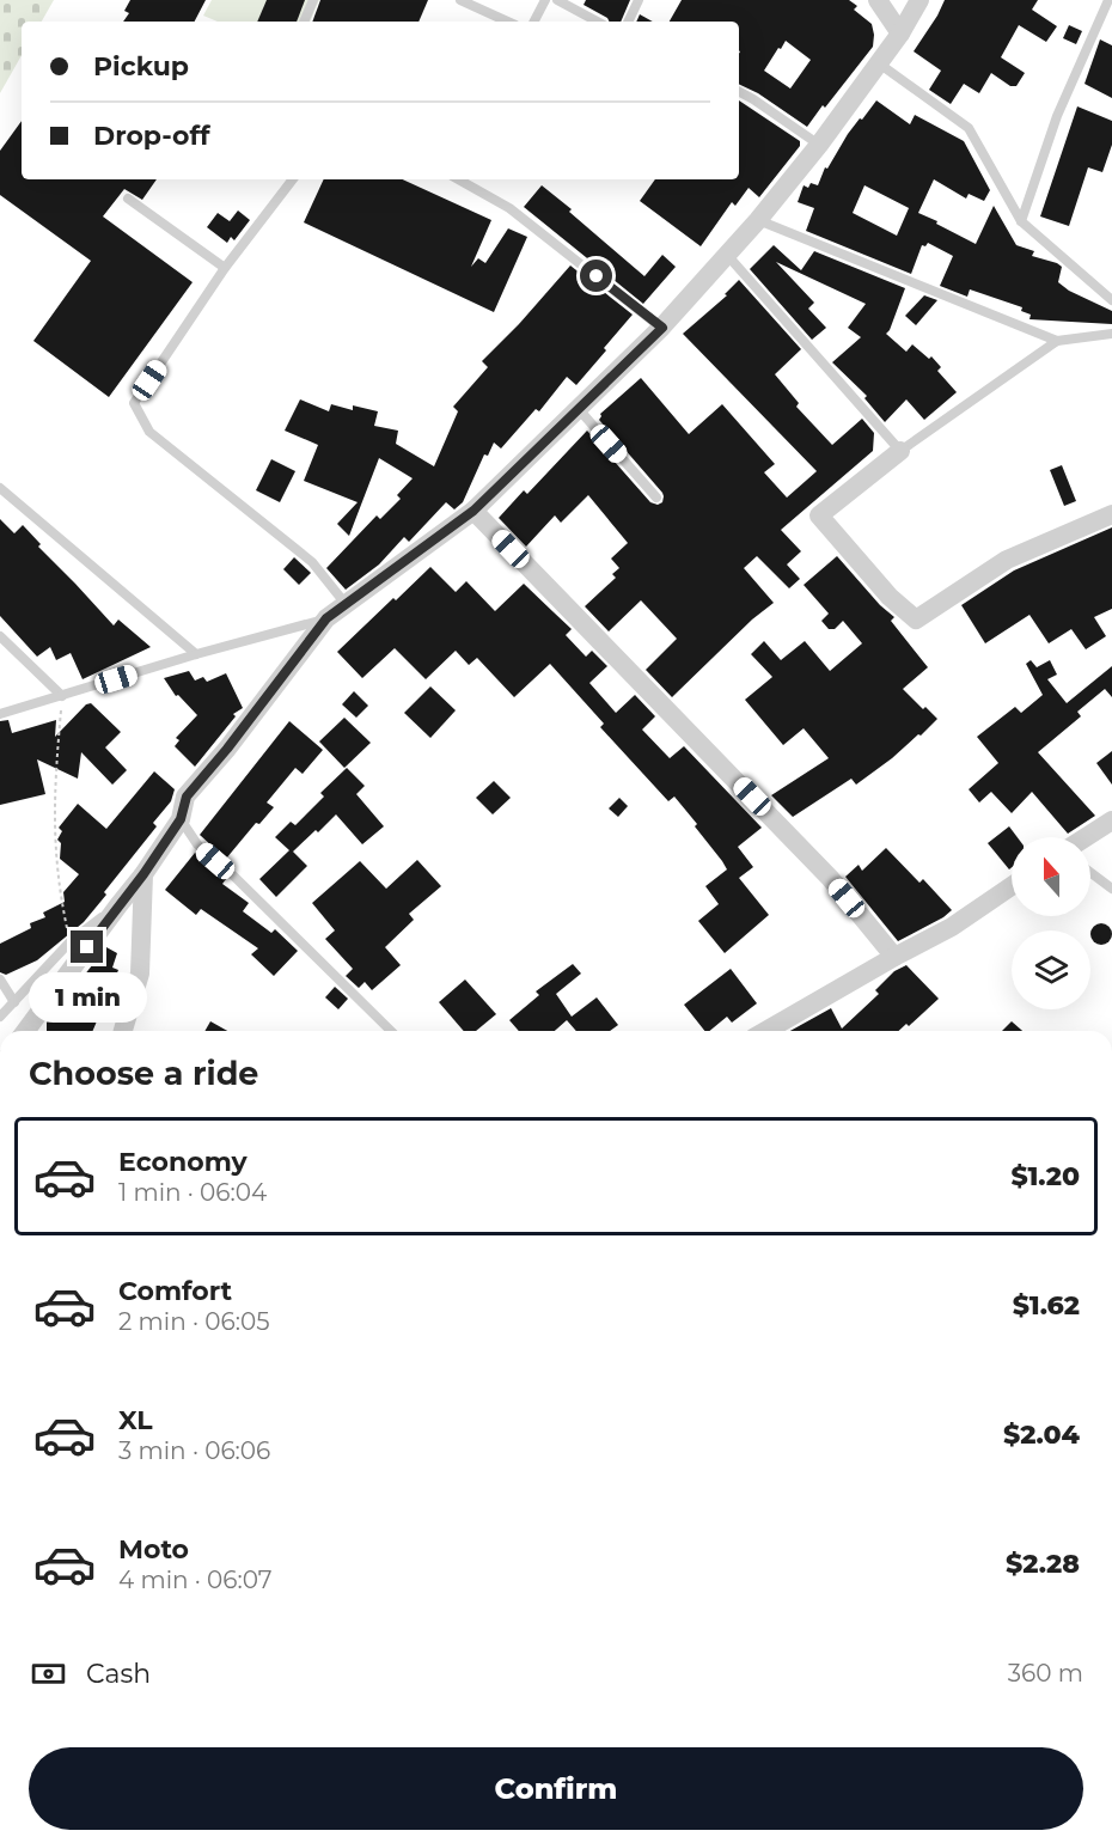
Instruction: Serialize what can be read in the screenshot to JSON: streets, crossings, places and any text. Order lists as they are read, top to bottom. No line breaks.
{"north":"top","page":{"banner":["Pickup","Drop-off"],"bubble":"1 min","heading":"Choose a ride","list":[{"name":"Economy","note":"1 min · 06:04","value":"$1.20"},{"name":"Comfort","note":"2 min · 06:05","value":"$1.62"},{"name":"XL","note":"3 min · 06:06","value":"$2.04"},{"name":"Moto","note":"4 min · 06:07","value":"$2.28"}],"pay":["Cash","360 m"],"buttons":"Confirm"}}
